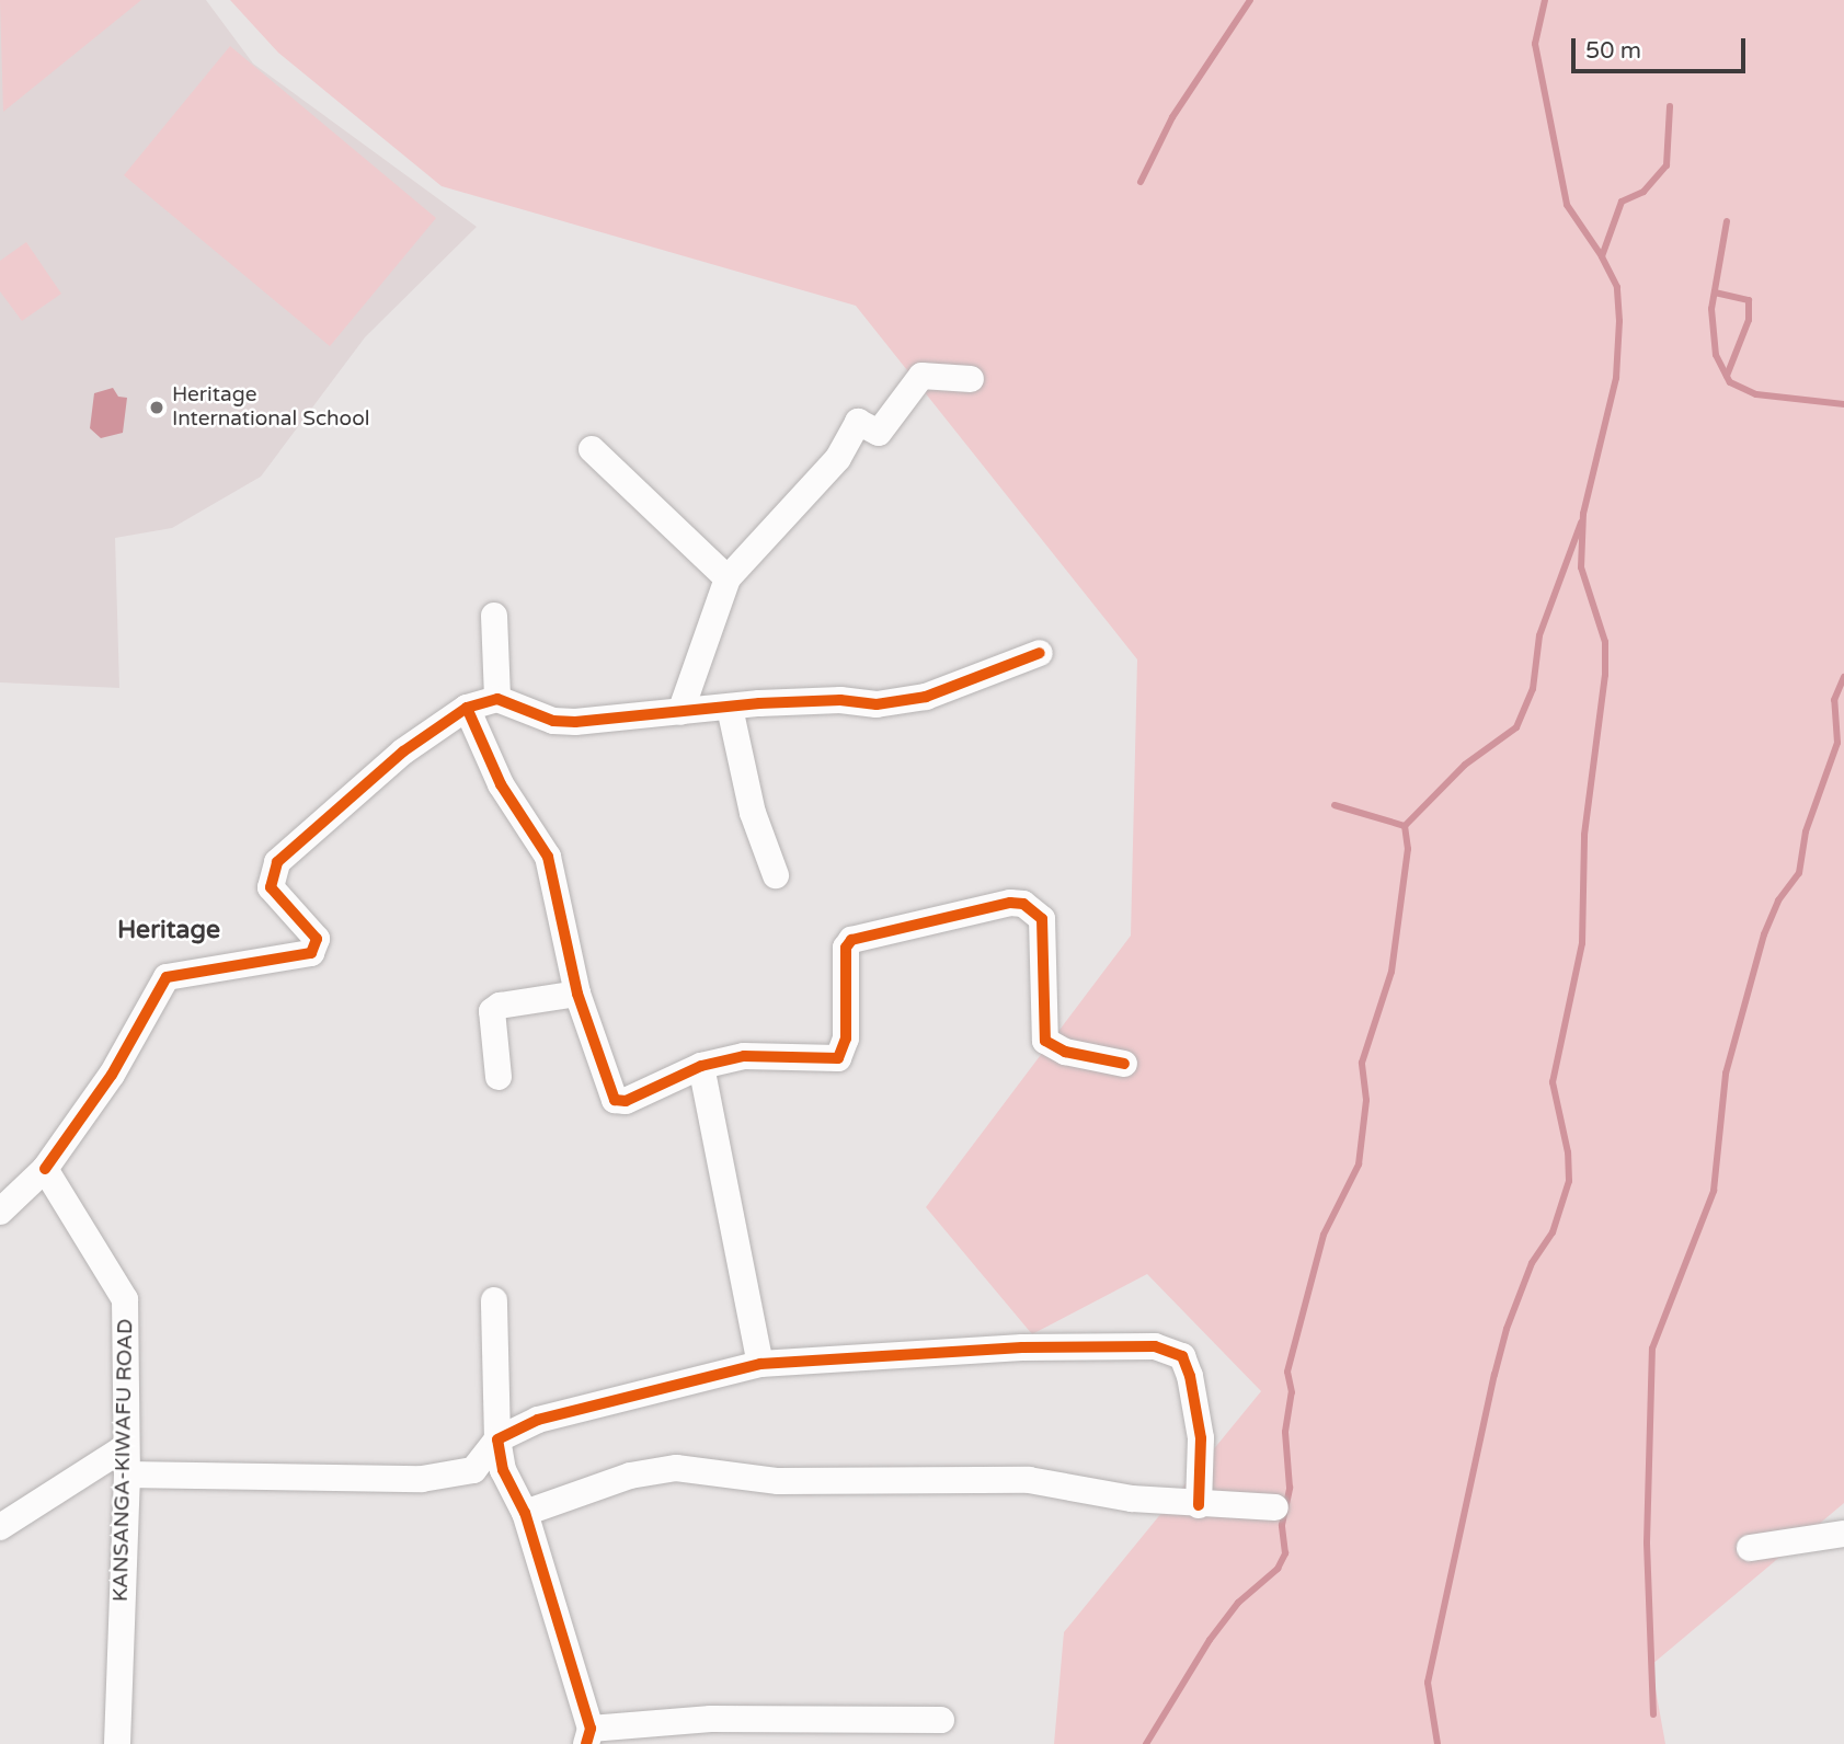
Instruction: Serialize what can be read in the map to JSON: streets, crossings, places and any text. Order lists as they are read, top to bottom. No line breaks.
{"streets":{"street":["KANSANGA-KIWAFU ROAD"]},"districts":["Heritage"],"places":["Heritage International School"],"scale_bar":"50 m"}
